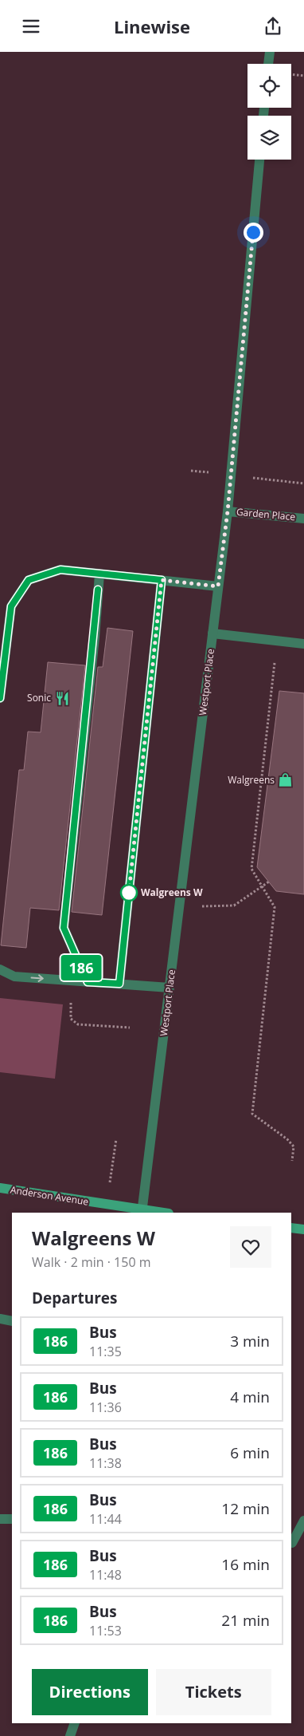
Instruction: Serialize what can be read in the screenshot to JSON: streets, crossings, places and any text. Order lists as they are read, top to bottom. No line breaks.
{"streets":{"main road":["Anderson Avenue"],"street":["Garden Place","Westport Place"]},"crossings":[["Garden Place","Westport Place"],["Westport Place","Anderson Avenue"]],"places":{"restaurant":["Sonic"],"shop":["Walgreens"],"other":["Walgreens W"]},"lines":["bus line 186"],"page":{"header":"Linewise","on_map":"186","heading":[["Walgreens W","Walk · 2 min · 150 m"],"Departures"],"list":[{"mark":"186","name":"Bus","note":"11:35","value":"3 min"},{"mark":"186","name":"Bus","note":"11:36","value":"4 min"},{"mark":"186","name":"Bus","note":"11:38","value":"6 min"},{"mark":"186","name":"Bus","note":"11:44","value":"12 min"},{"mark":"186","name":"Bus","note":"11:48","value":"16 min"},{"mark":"186","name":"Bus","note":"11:53","value":"21 min"}],"buttons":["Directions","Tickets"]}}
